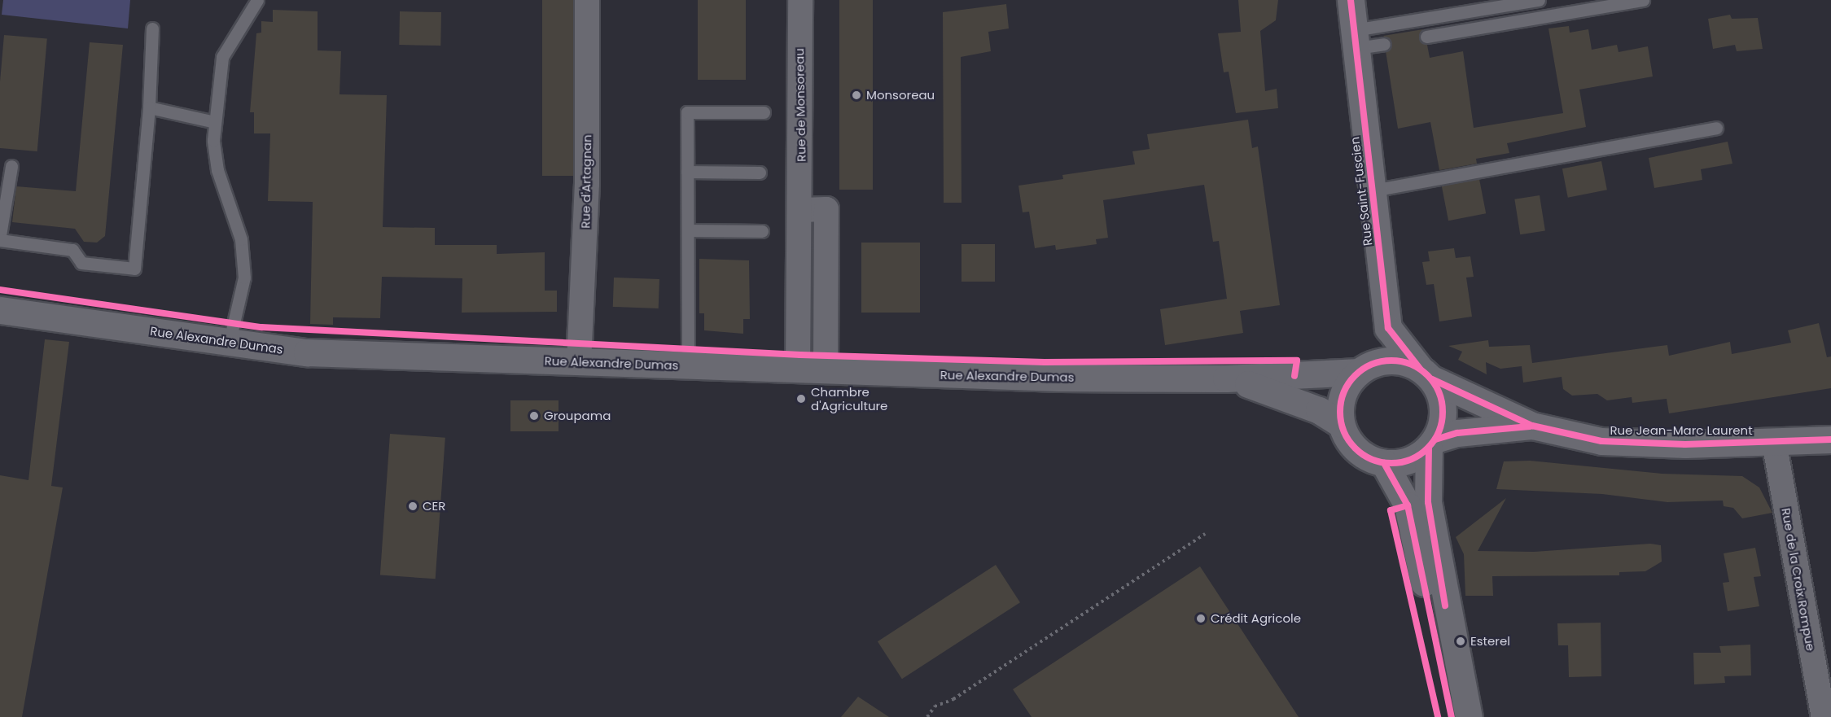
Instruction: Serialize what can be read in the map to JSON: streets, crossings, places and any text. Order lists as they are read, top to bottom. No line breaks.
{"streets":{"street":["Rue de Monsoreau","Rue d'Artagnan","Rue Saint-Fuscien","Rue Alexandre Dumas","Rue Jean-Marc Laurent","Rue de la Croix Rompue"]},"crossings":[["Rue de Monsoreau","Rue Alexandre Dumas"],["Rue d'Artagnan","Rue Alexandre Dumas"],["Rue Alexandre Dumas","Rue Jean-Marc Laurent"],["Rue Jean-Marc Laurent","Rue de la Croix Rompue"]],"places":["Monsoreau","Chambre d'Agriculture","Groupama","CER","Crédit Agricole","Esterel"]}
